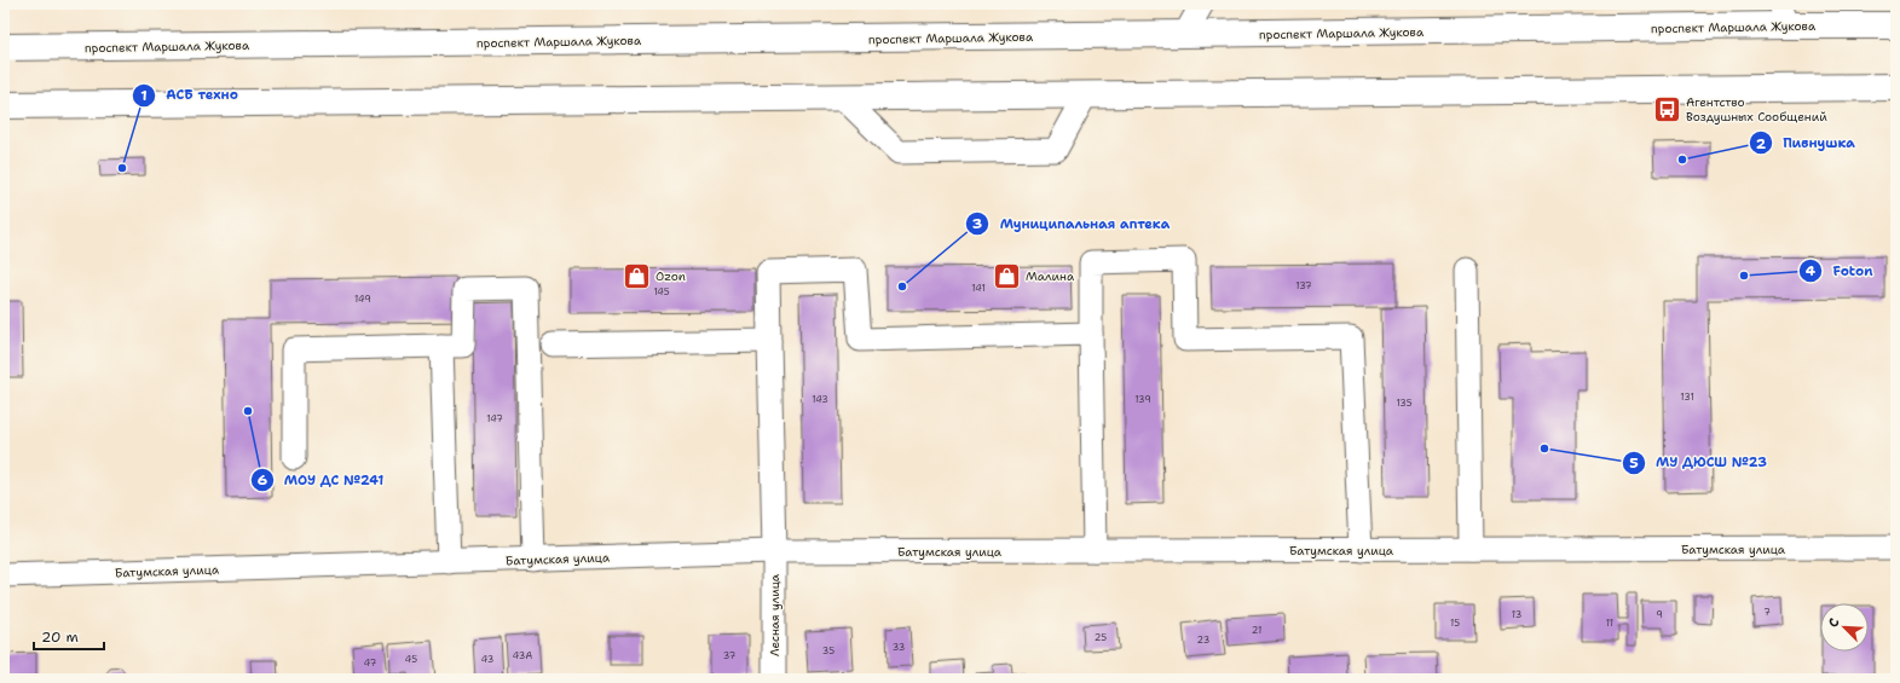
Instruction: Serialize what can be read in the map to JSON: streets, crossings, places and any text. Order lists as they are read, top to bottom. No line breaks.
{"streets":{"highway":["проспект Маршала Жукова"],"street":["Батумская улица","Лесная улица"]},"crossings":[["Батумская улица","Лесная улица"]],"places":{"bus stop":["Агентство Воздушных Сообщений"],"other":["Пивнушка","АСБ техно","Foton","Муниципальная аптека","МОУ ДС №241","МУ ДЮСШ №23"],"shop":["Ozon","Малина"]},"house_numbers":["137","141","145","149","131","143","139","135","147","7","13","9","15","11","21","25","23","33","35","43А","37","45","43","47"],"scale_bar":"20 m","north":"top left"}
